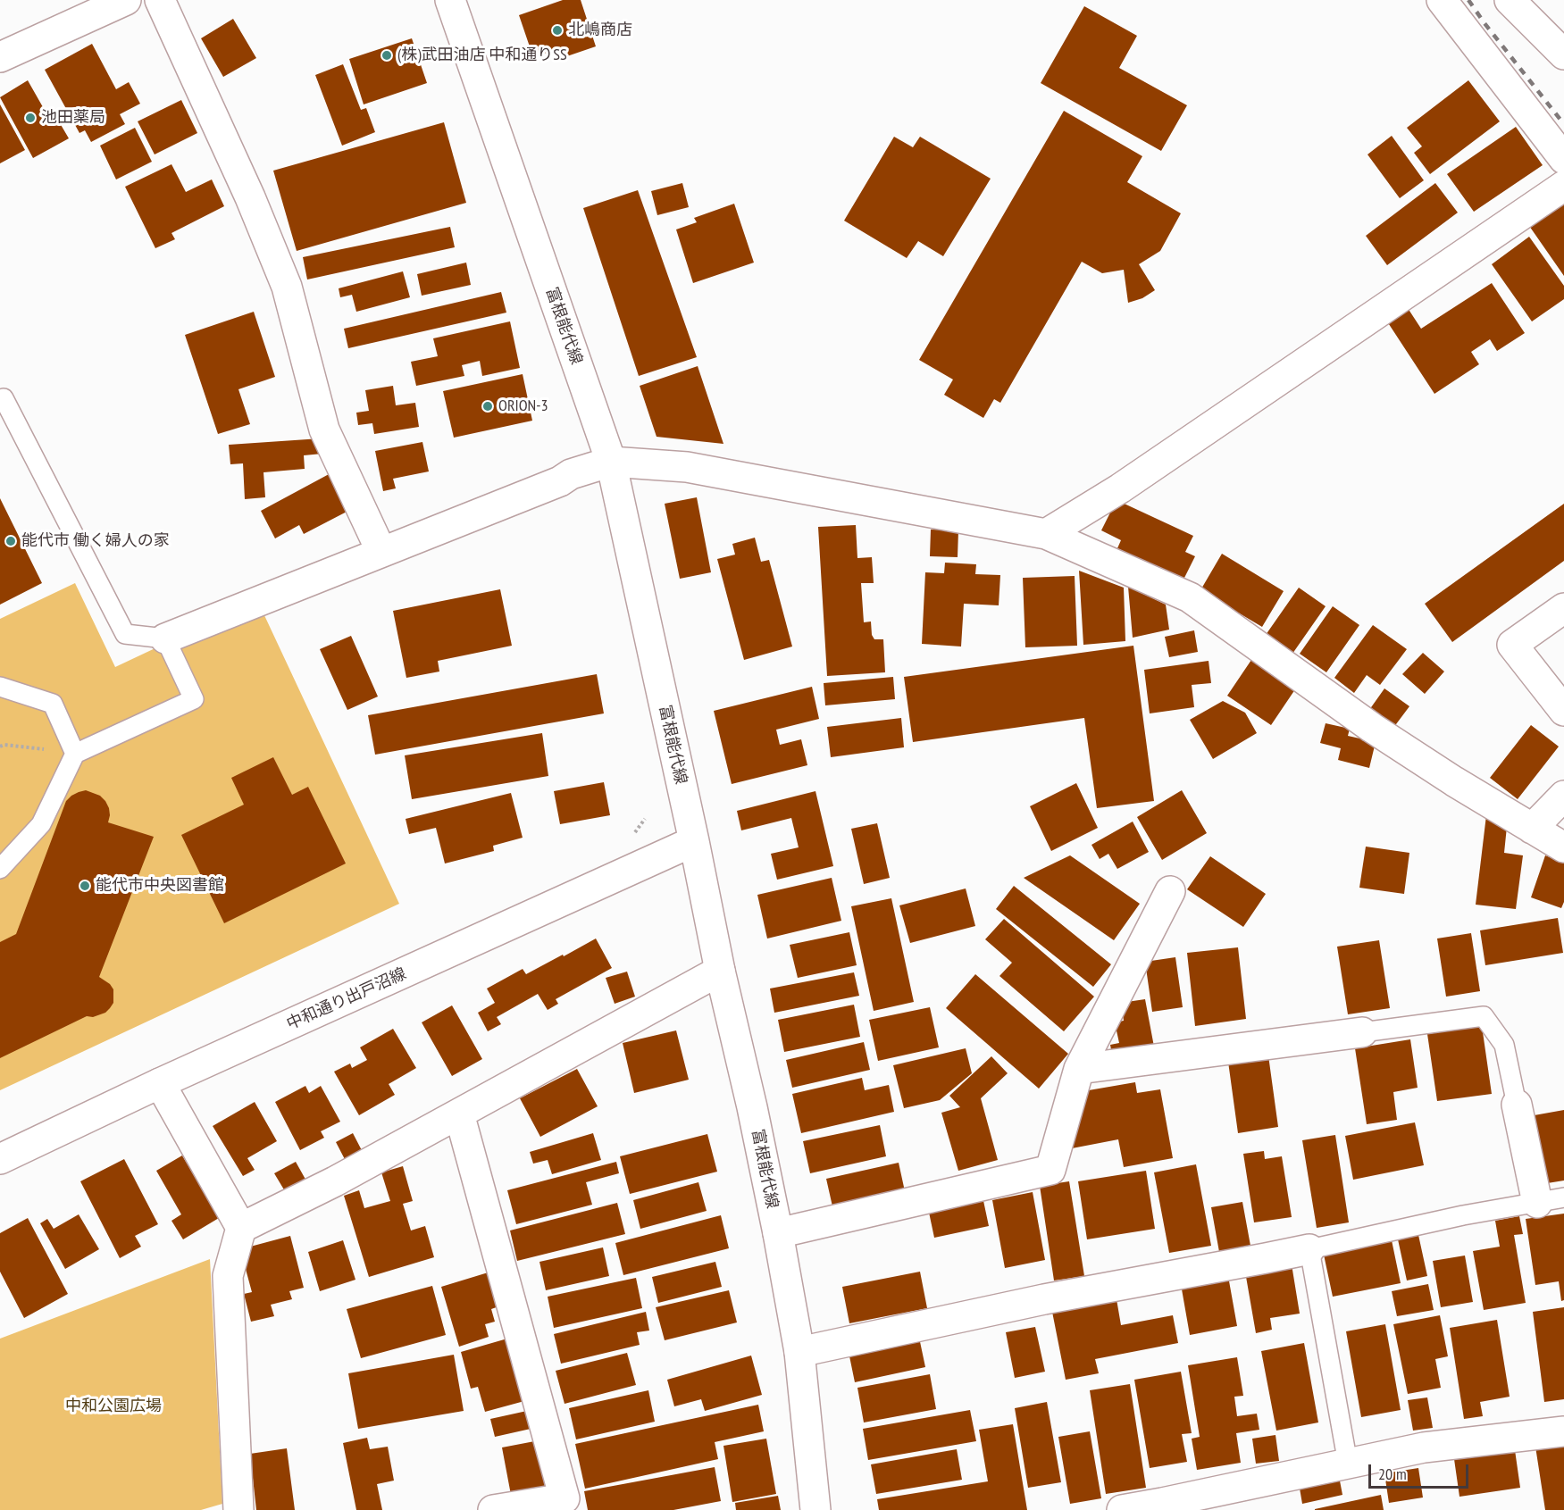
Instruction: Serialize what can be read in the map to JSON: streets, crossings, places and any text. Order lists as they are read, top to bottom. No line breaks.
{"streets":{"street":["富根能代線","中和通り出戸沼線"]},"crossings":[["富根能代線","中和通り出戸沼線"]],"parks":["中和公園広場"],"places":["北嶋商店","(株)武田油店 中和通りSS","池田薬局","ORION-3","能代市 働く婦人の家","能代市中央図書館"],"scale_bar":"20 m"}
